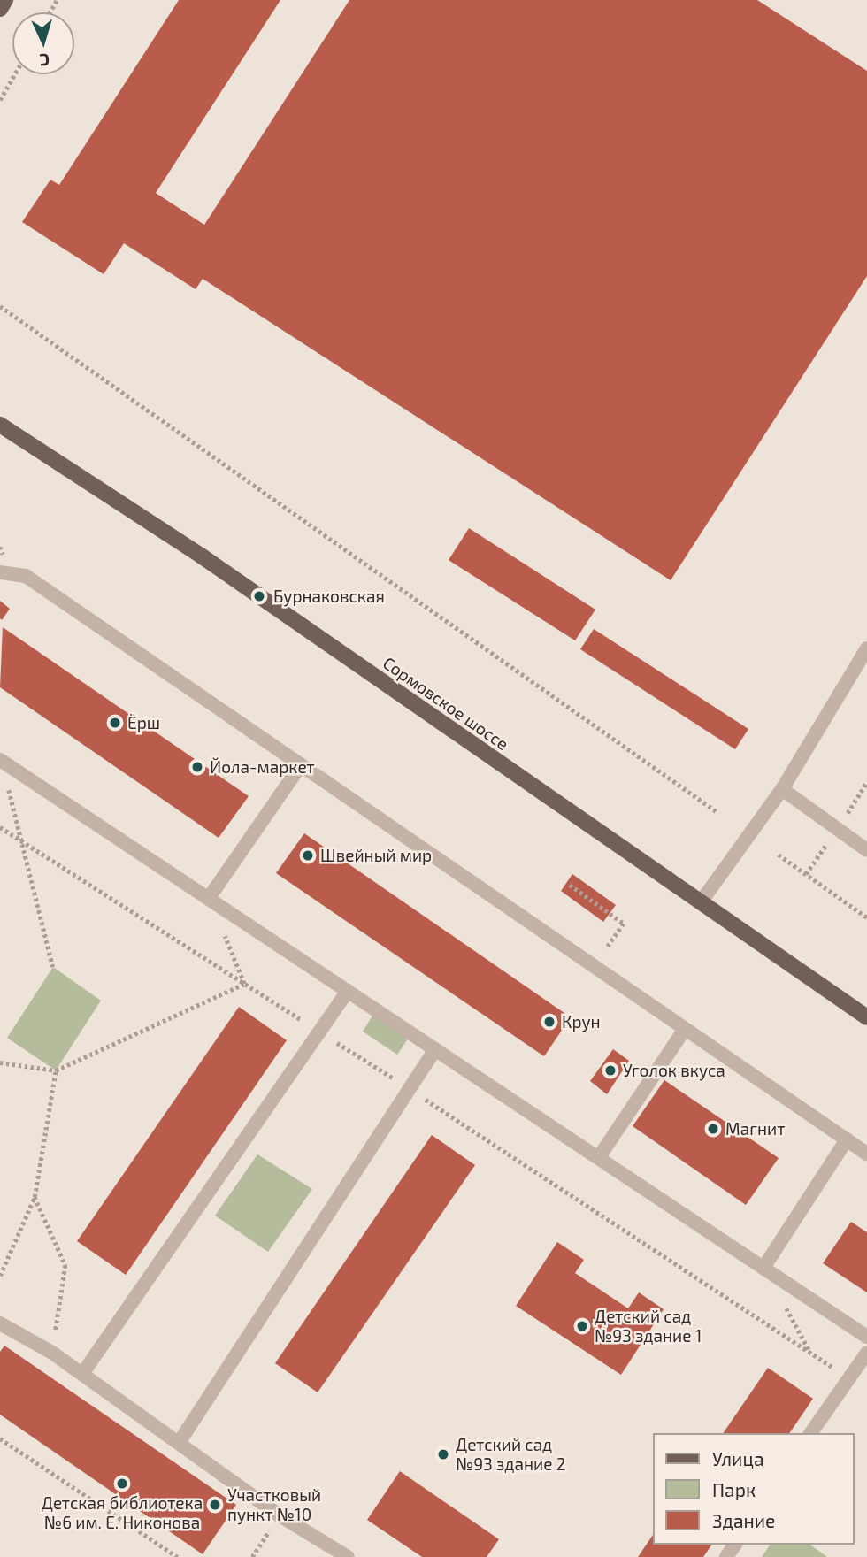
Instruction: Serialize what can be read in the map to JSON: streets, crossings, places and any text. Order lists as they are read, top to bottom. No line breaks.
{"streets":{"main road":["Сормовское шоссе"]},"places":["Бурнаковская","Ёрш","Йола-маркет","Швейный мир","Крун","Уголок вкуса","Магнит","Детский сад №93 здание 1","Детский сад №93 здание 2","Детская библиотека №6 им. Е. Никонова","Участковый пункт №10"],"legend":["Улица","Парк","Здание"],"north":"bottom"}
